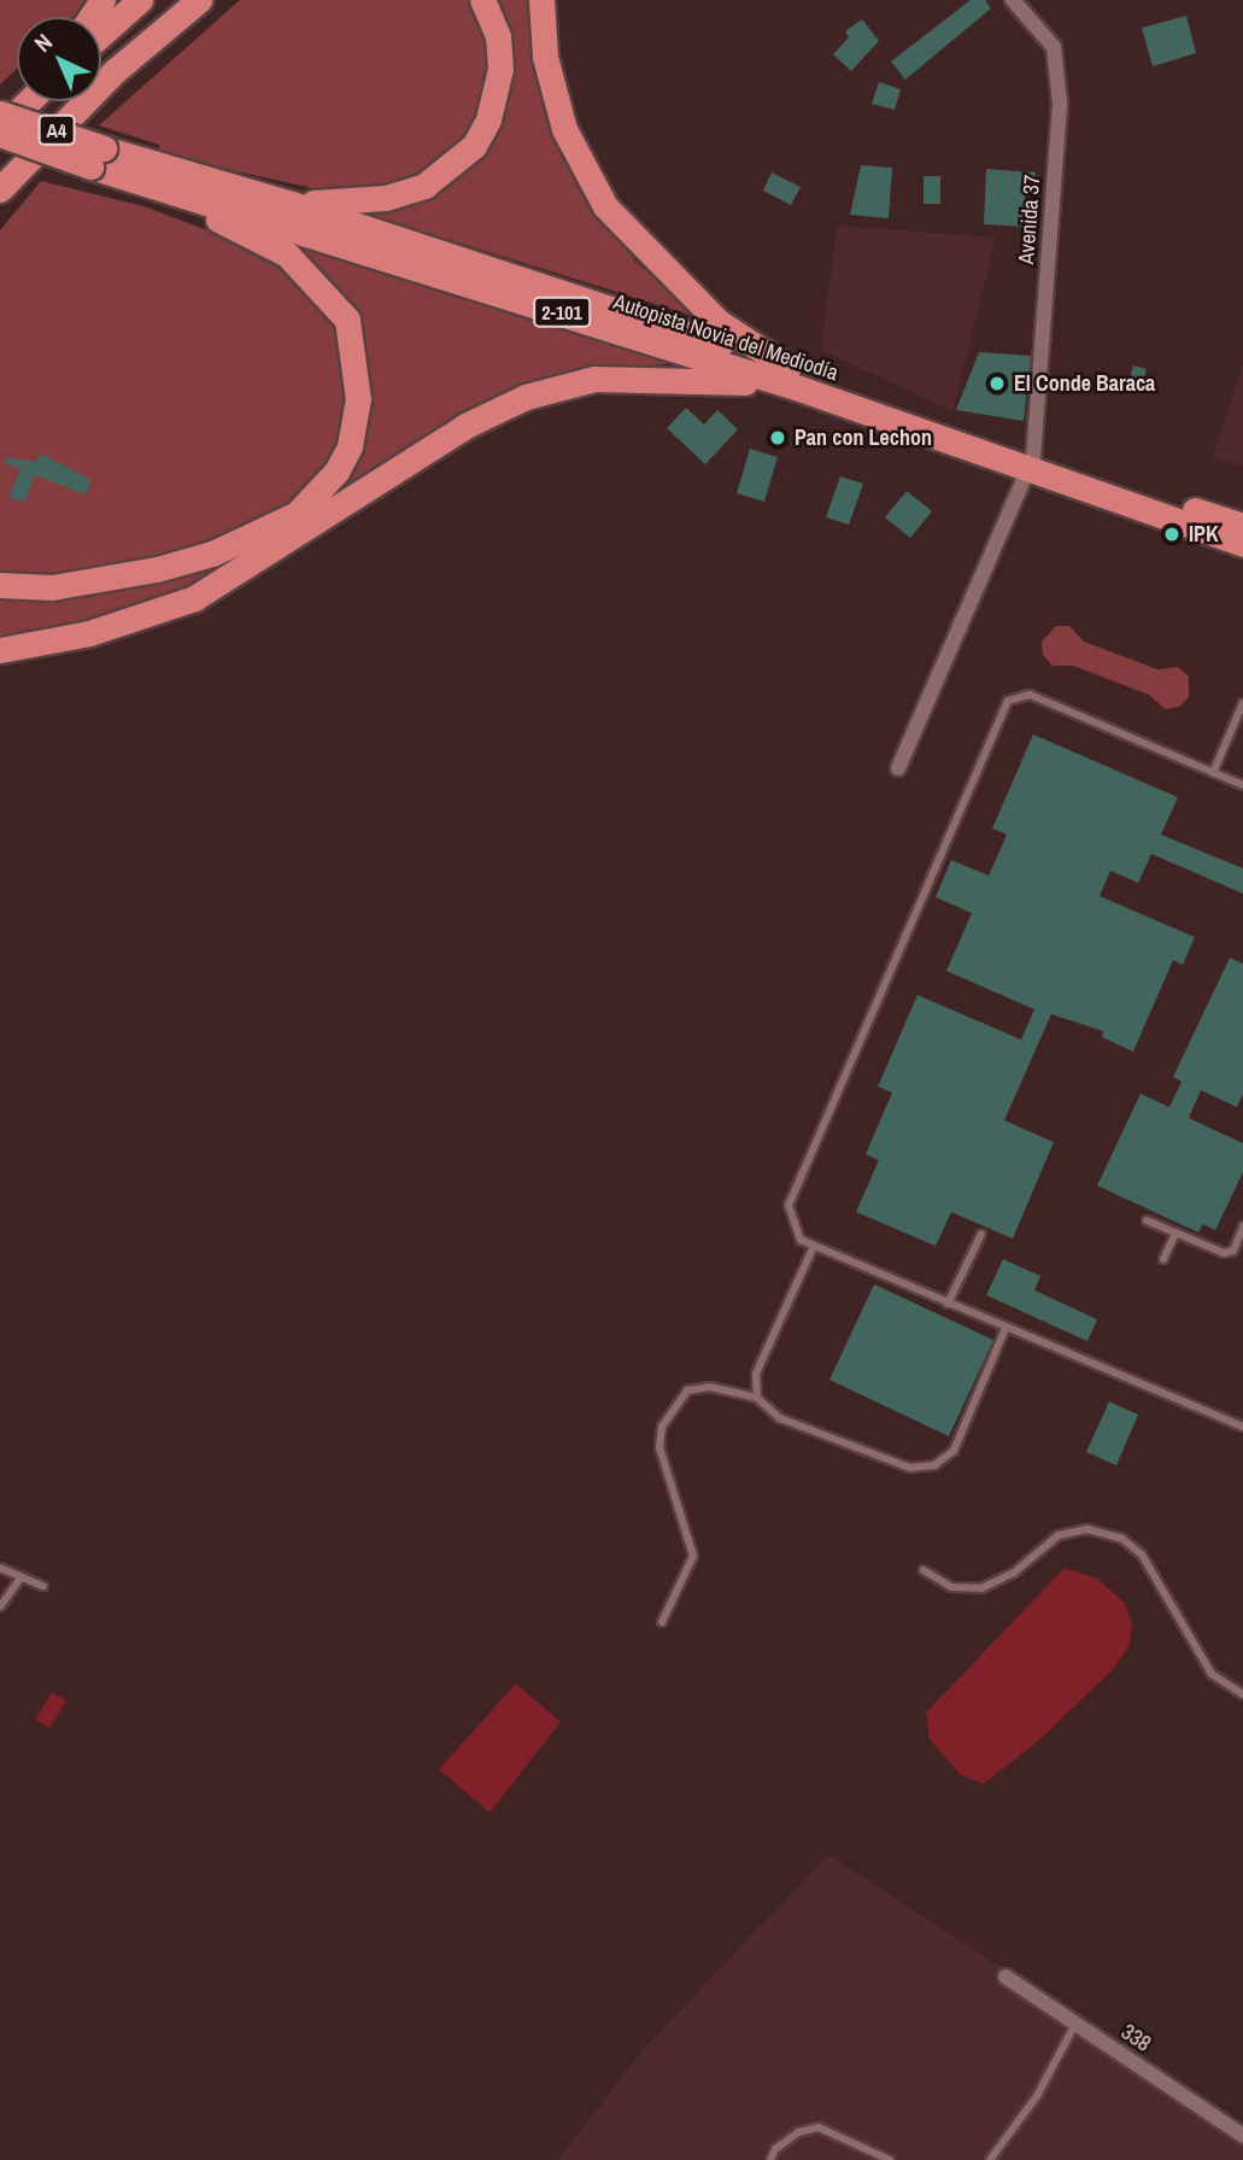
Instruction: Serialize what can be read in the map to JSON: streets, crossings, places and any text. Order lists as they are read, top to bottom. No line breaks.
{"streets":{"highway":["A4","2-101","Autopista Novia del Mediodía"],"street":["Avenida 37","338"]},"crossings":[["A4","2-101"],["Avenida 37","Autopista Novia del Mediodía"],["2-101","Autopista Novia del Mediodía"]],"places":["El Conde Baraca","Pan con Lechon","IPK"],"north":"top left"}
